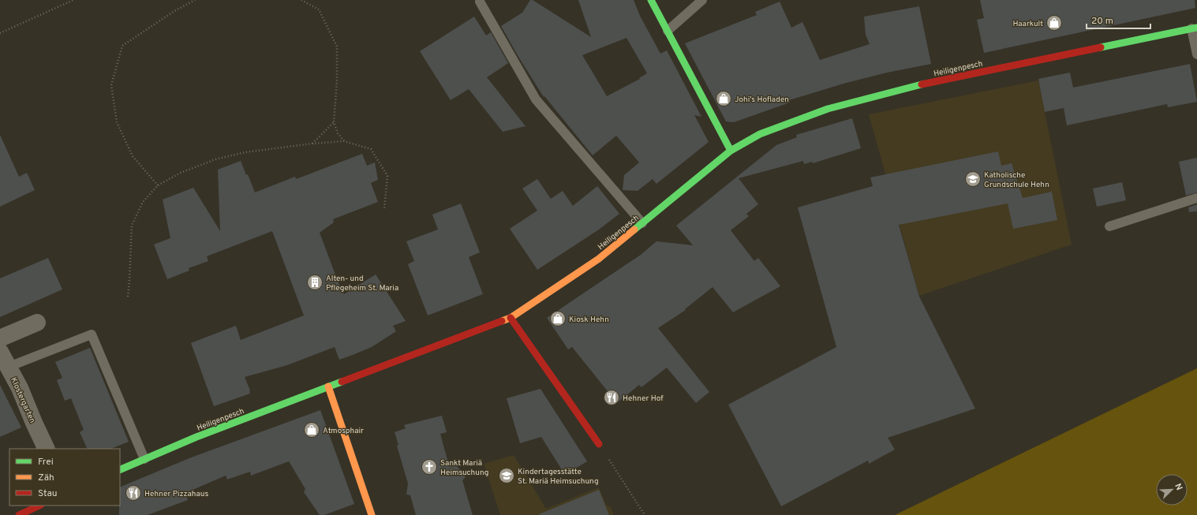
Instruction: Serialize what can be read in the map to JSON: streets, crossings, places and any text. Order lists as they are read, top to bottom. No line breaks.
{"streets":{"street":["Heiligenpesch","Klostergarten"]},"places":{"shop":["Haarkult","Johi's Hofladen","Kiosk Hehn","Atmosphair"],"school or university":["Katholische Grundschule Hehn","Kindertagesstätte St. Mariä Heimsuchung"],"building":["Alten- und Pflegeheim St. Maria"],"restaurant":["Hehner Hof","Hehner Pizzahaus"],"church":["Sankt Mariä Heimsuchung"]},"legend":["Frei","Zäh","Stau"],"scale_bar":"20 m","north":"top right"}
